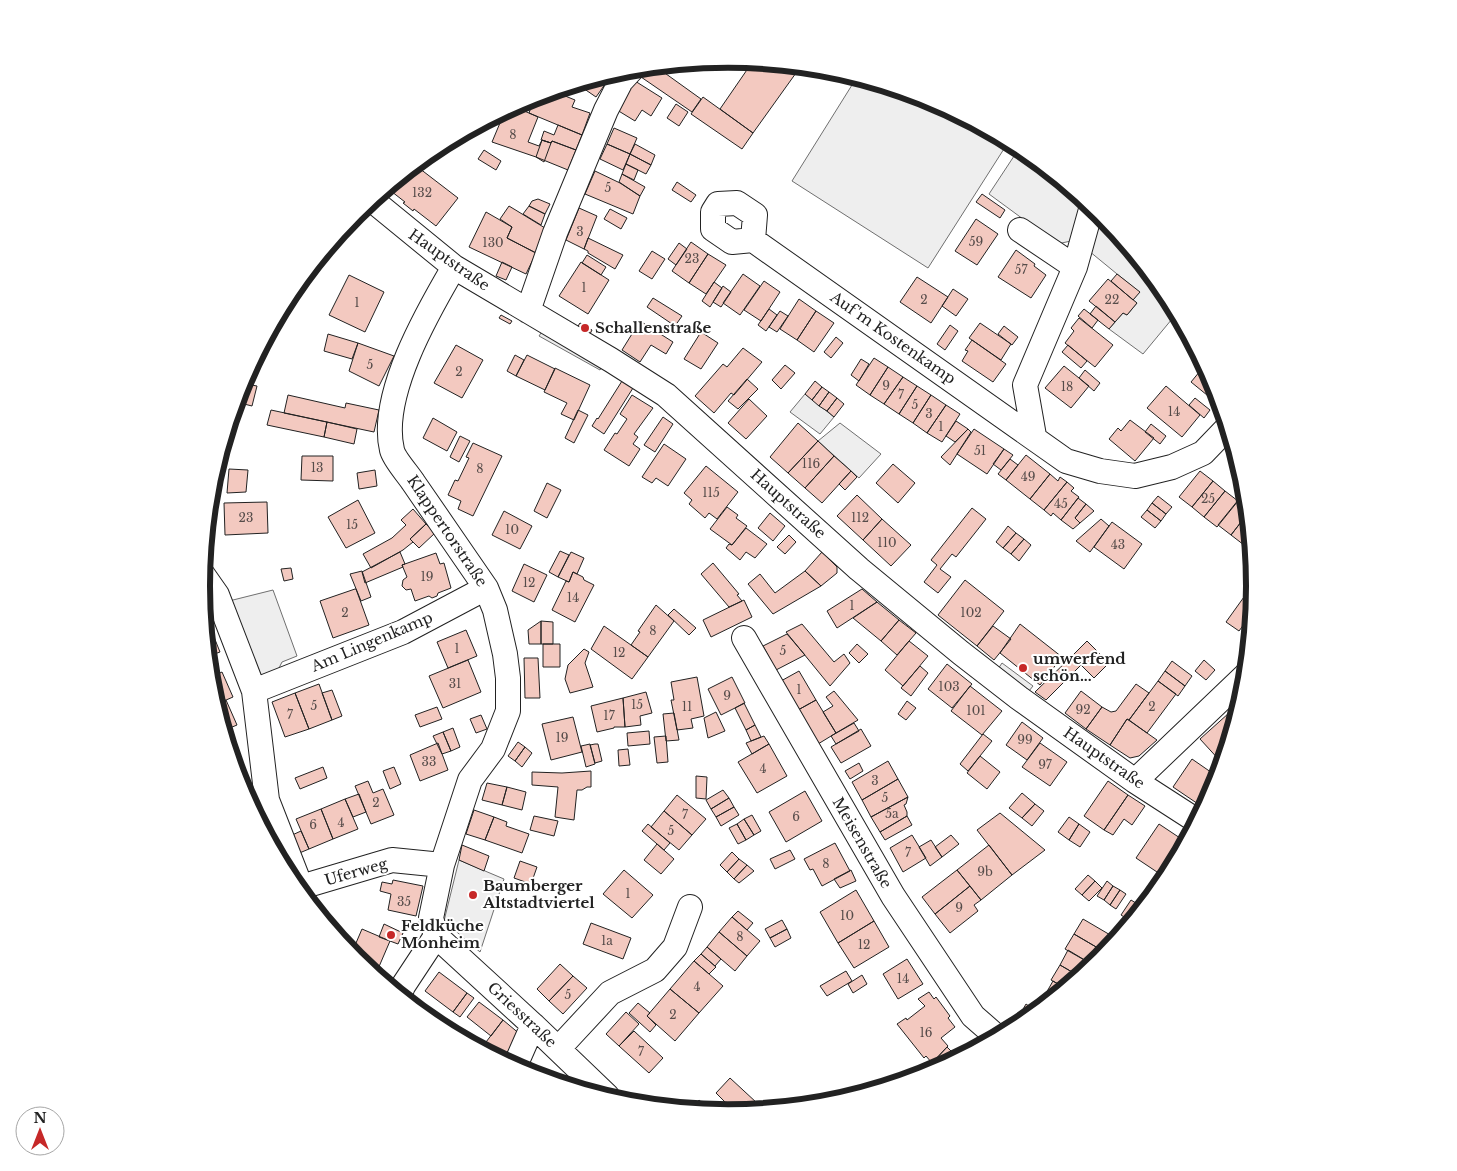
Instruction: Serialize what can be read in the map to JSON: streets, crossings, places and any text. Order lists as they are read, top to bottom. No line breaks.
{"streets":{"street":["Hauptstraße","Auf'm Kostenkamp","Klappertorstraße","Am Lingenkamp","Meisenstraße","Uferweg","Griesstraße"]},"crossings":[["Hauptstraße","Klappertorstraße"],["Klappertorstraße","Am Lingenkamp"],["Klappertorstraße","Uferweg"],["Klappertorstraße","Griesstraße"],["Am Lingenkamp","Uferweg"]],"places":["Schallenstraße","umwerfend schön...","Baumberger Altstadtviertel","Feldküche Monheim"],"house_numbers":["8","5","132","3","59","130","23","57","1","2","22","1","5","2","9","18","7","5","14","3","1","51","116","13","8","49","115","25","45","23","112","15","10","110","43","19","12","14","1","2","102","8","1","5","12","31","103","1","9","15","5","11","2","92","101","7","17","19","99","33","97","4","3","5","2","5a","7","6","4","6","5","7","8","9b","1","35","9","10","8","1a","12","14","4","5","2","16","7"],"north":"top"}
